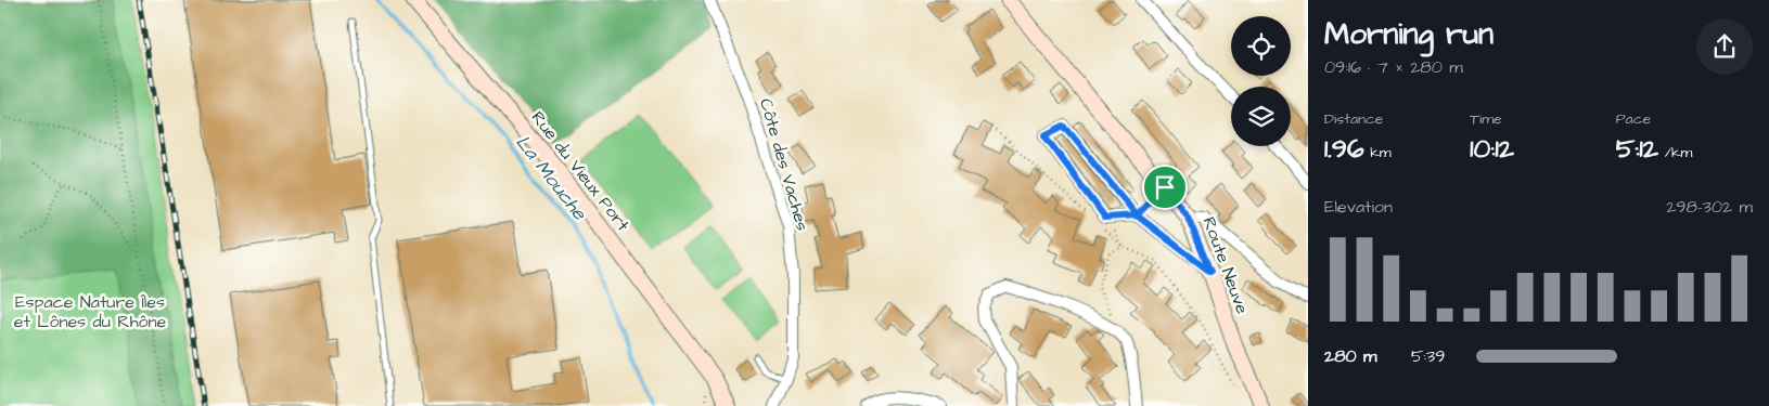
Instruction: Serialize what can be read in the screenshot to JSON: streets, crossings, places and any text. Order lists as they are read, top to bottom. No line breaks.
{"streets":{"main road":["Rue du Vieux Port","Route Neuve"],"street":["Côte des Vaches"]},"water":["La Mouche"],"parks":["Espace Nature Îles et Lônes du Rhône"],"page":{"heading":["Morning run","09:16 · 7 × 280 m"],"stats":[["Distance","1.96 km"],["Time","10:12"],["Pace","5:12 /km"]],"chart":["Elevation","298–302 m"],"list":[{"name":"280 m","note":"5:39"}]}}
